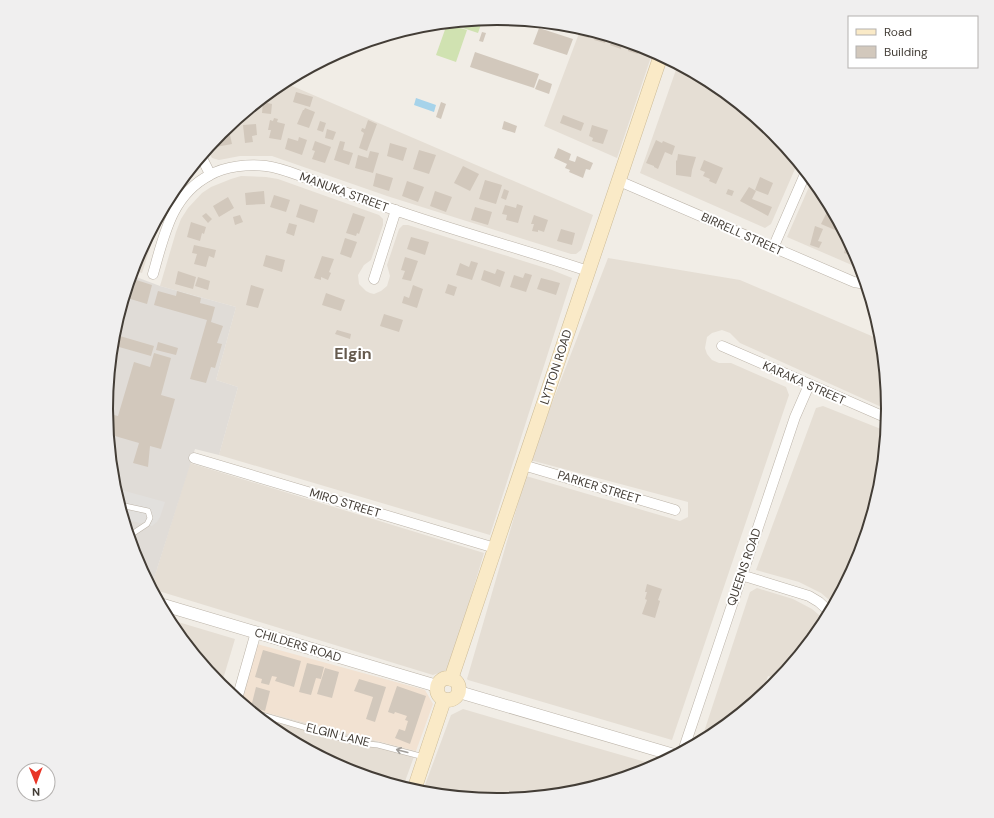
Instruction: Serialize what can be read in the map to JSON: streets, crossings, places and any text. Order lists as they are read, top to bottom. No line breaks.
{"streets":{"main road":["LYTTON ROAD"],"street":["MANUKA STREET","BIRRELL STREET","KARAKA STREET","PARKER STREET","MIRO STREET","QUEENS ROAD","CHILDERS ROAD"],"lane":["ELGIN LANE"]},"crossings":[["MANUKA STREET","LYTTON ROAD"],["BIRRELL STREET","LYTTON ROAD"],["LYTTON ROAD","PARKER STREET"],["LYTTON ROAD","MIRO STREET"],["LYTTON ROAD","CHILDERS ROAD"],["KARAKA STREET","QUEENS ROAD"]],"one_way":["ELGIN LANE"],"districts":["Elgin"],"legend":["Road","Building"],"north":"bottom"}
